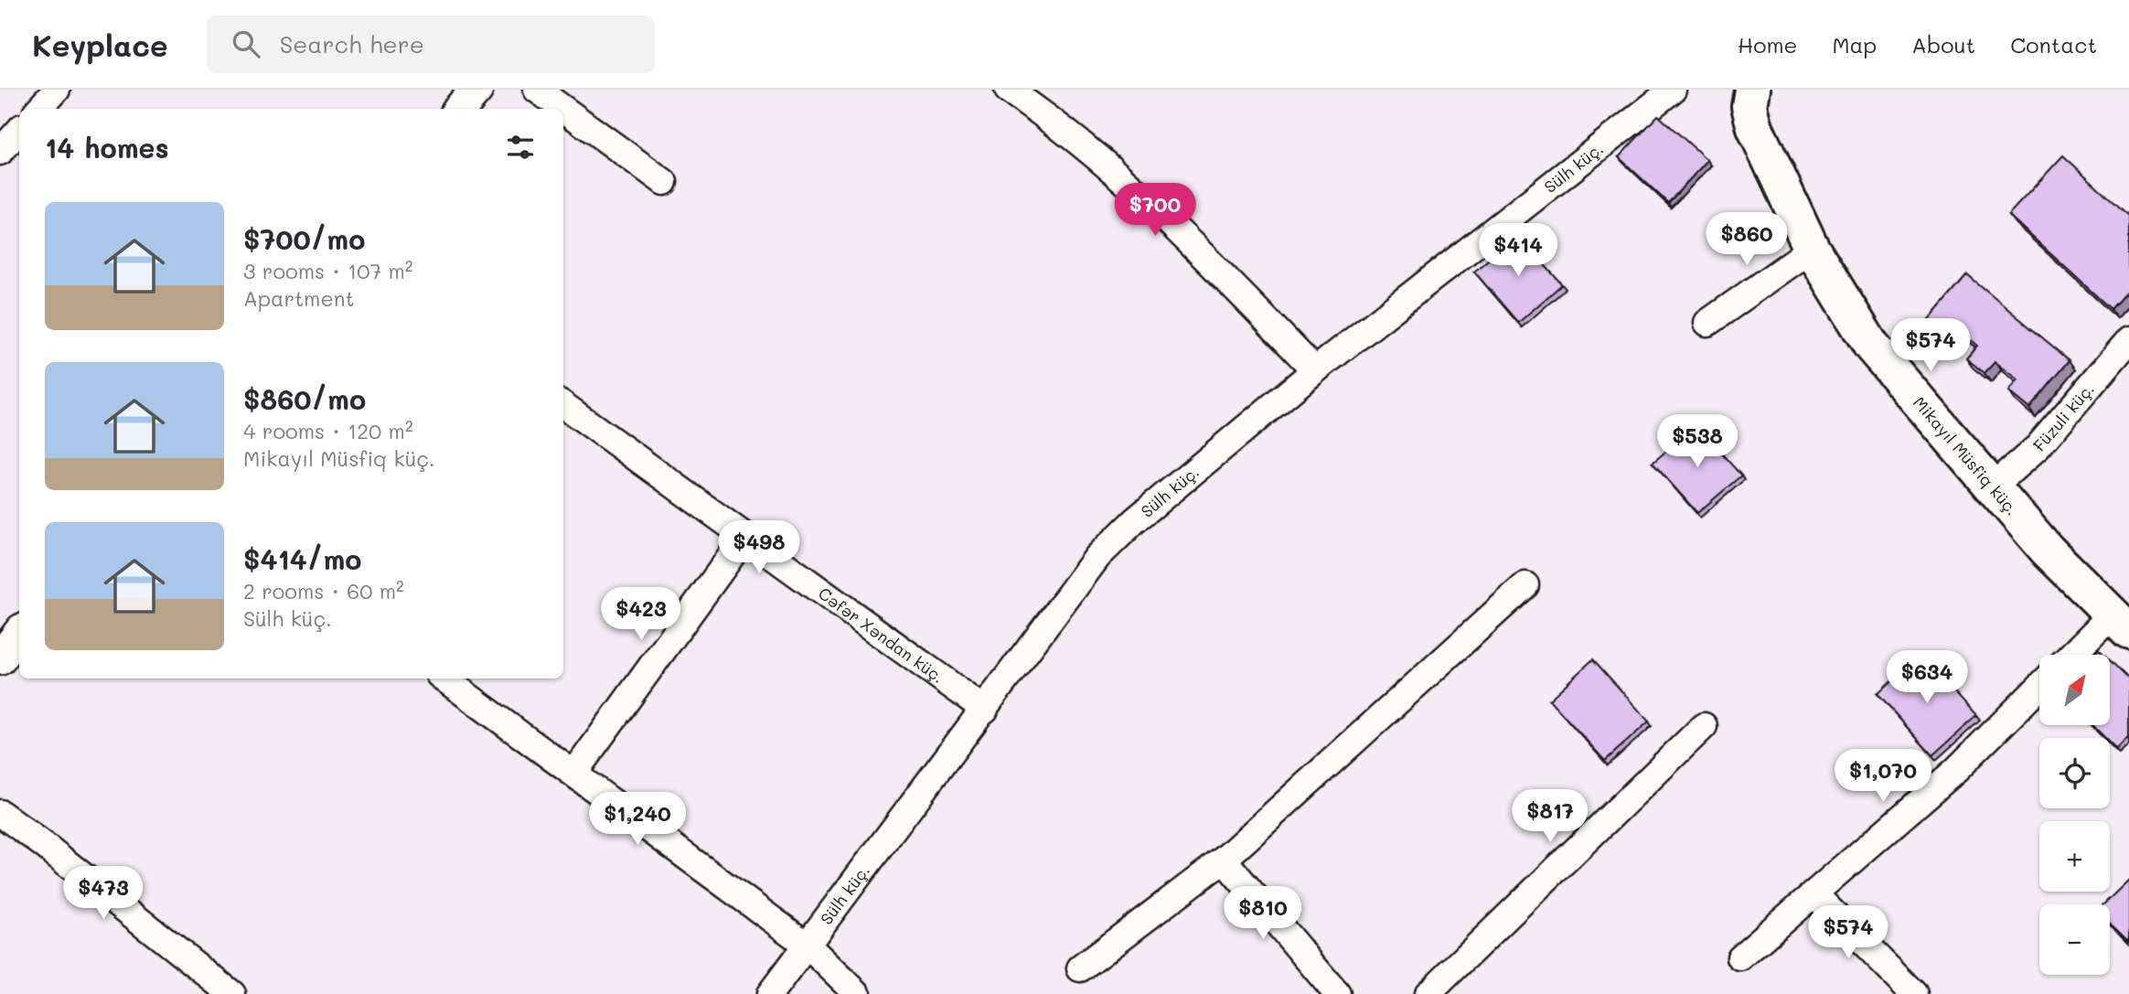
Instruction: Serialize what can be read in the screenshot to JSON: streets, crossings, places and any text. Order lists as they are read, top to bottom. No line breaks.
{"streets":{"main road":["Mikayıl Müsfiq küç."],"street":["Sülh küç.","Füzuli küç.","Cəfər Xəndan küç."]},"crossings":[["Sülh küç.","Cəfər Xəndan küç."],["Füzuli küç.","Mikayıl Müsfiq küç."]],"north":"top right","page":{"header":"Keyplace","search":"Search here","nav":["Home","Map","About","Contact"],"heading":"14 homes","price":["$700","$860","$414","$574","$538","$498","$423","$634","$1,070","$817","$1,240","$473","$810","$574"],"list":[{"name":"$700/mo","note":"3 rooms · 107 m² · Apartment"},{"name":"$860/mo","note":"4 rooms · 120 m² · Mikayıl Müsfiq küç."},{"name":"$414/mo","note":"2 rooms · 60 m² · Sülh küç."}],"map_buttons":["+","−"]}}
